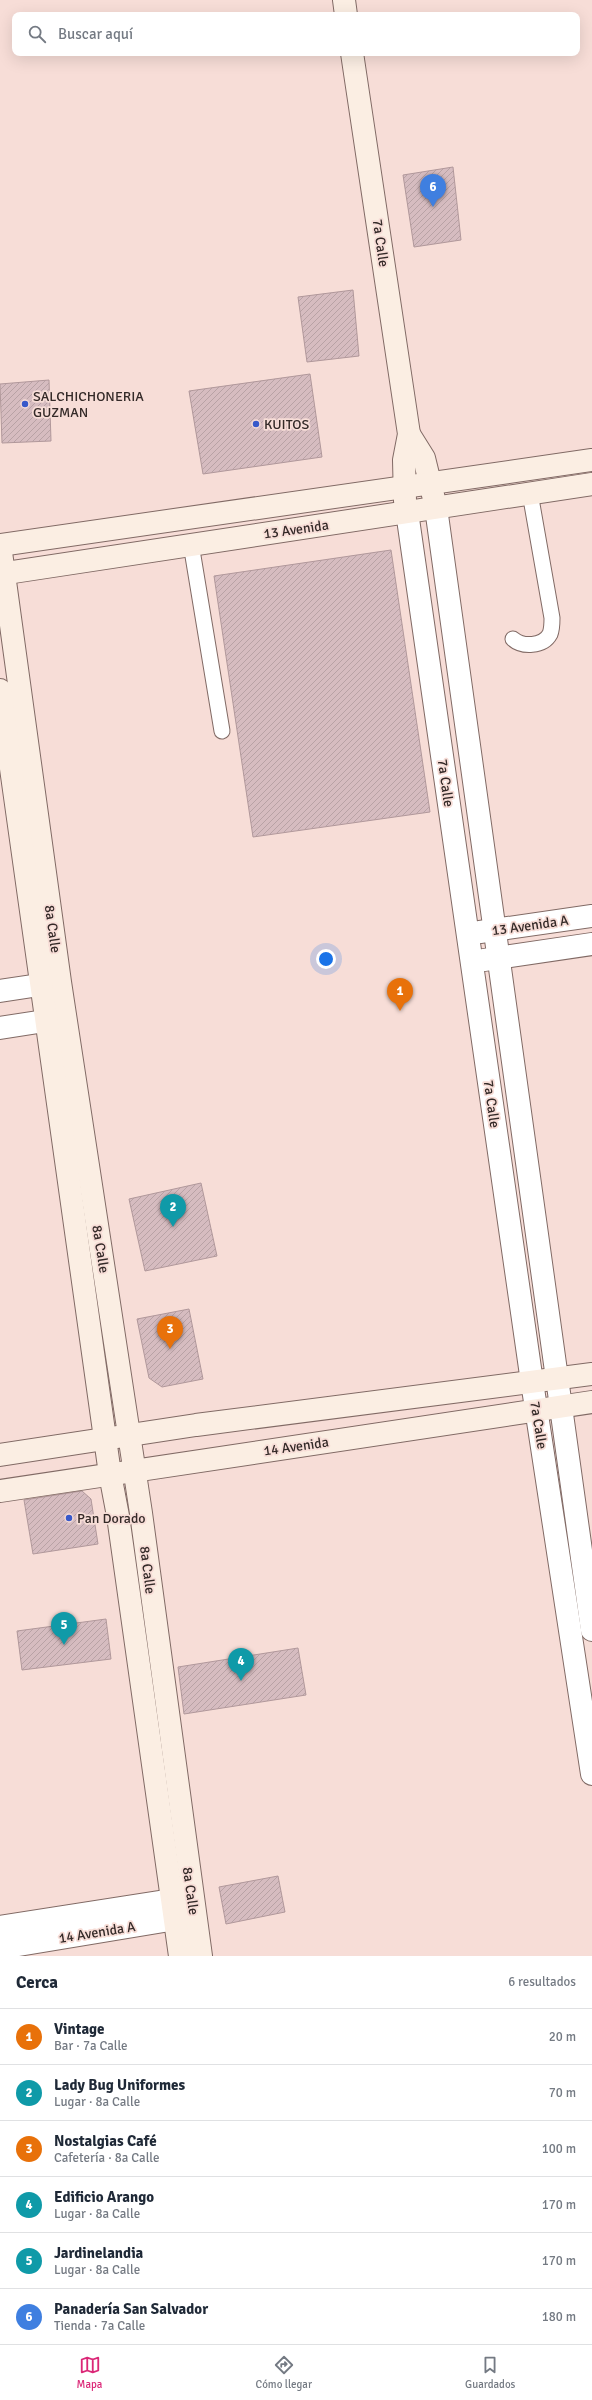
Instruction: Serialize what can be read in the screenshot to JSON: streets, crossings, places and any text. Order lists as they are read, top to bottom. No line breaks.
{"streets":{"main road":["7a Calle","13 Avenida","8a Calle","14 Avenida"],"street":["13 Avenida A","14 Avenida A"]},"crossings":[["7a Calle","13 Avenida"],["7a Calle","13 Avenida A"],["7a Calle","14 Avenida"],["13 Avenida","8a Calle"],["8a Calle","14 Avenida"],["8a Calle","14 Avenida A"]],"places":["SALCHICHONERIA GUZMAN","KUITOS","Pan Dorado"],"page":{"search":"Buscar aquí","pins":["6","1","2","3","5","4"],"heading":["Cerca","6 resultados"],"list":[{"mark":"1","name":"Vintage","note":"Bar · 7a Calle","value":"20 m"},{"mark":"2","name":"Lady Bug Uniformes","note":"Lugar · 8a Calle","value":"70 m"},{"mark":"3","name":"Nostalgias Café","note":"Cafetería · 8a Calle","value":"100 m"},{"mark":"4","name":"Edificio Arango","note":"Lugar · 8a Calle","value":"170 m"},{"mark":"5","name":"Jardinelandia","note":"Lugar · 8a Calle","value":"170 m"},{"mark":"6","name":"Panadería San Salvador","note":"Tienda · 7a Calle","value":"180 m"}],"nav":["Mapa","Cómo llegar","Guardados"]}}
